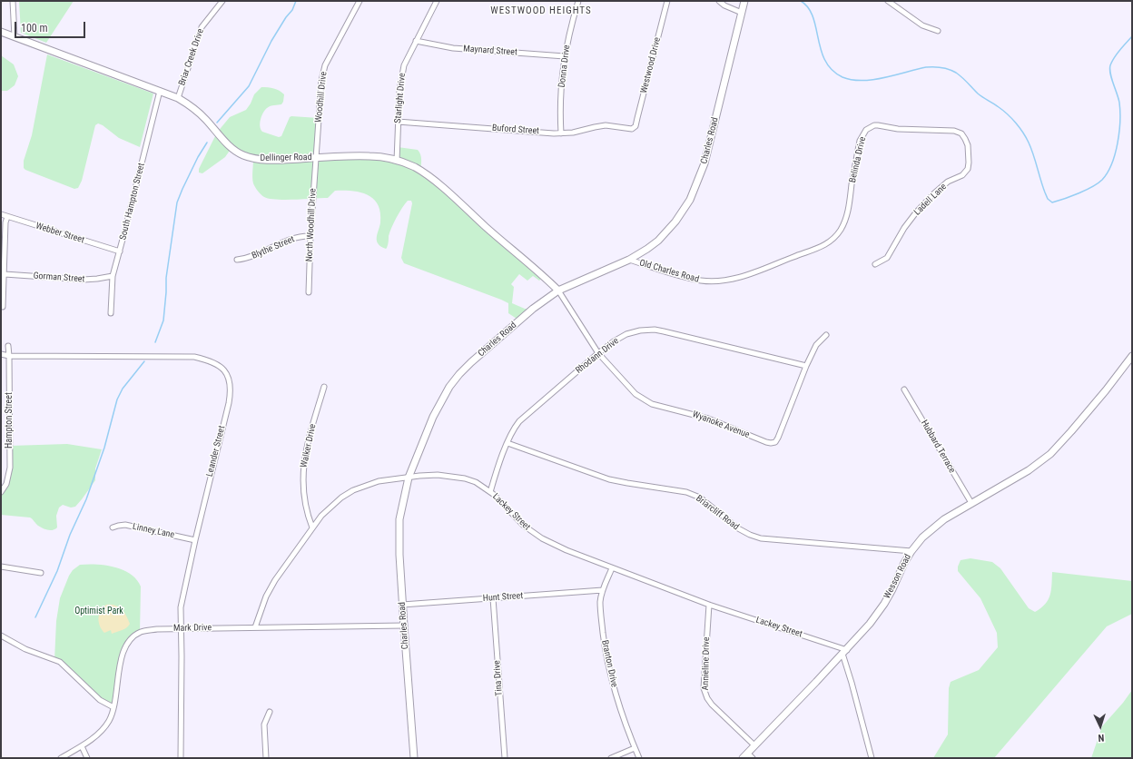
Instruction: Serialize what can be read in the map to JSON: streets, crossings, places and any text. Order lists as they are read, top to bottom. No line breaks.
{"streets":{"street":["Maynard Street","Briar Creek Drive","Westwood Drive","Donna Drive","Woodhill Drive","Starlight Drive","Buford Street","Charles Road","Dellinger Road","Belinda Drive","Ladell Lane","South Hampton Street","North Woodhill Drive","Webber Street","Blythe Street","Old Charles Road","Gorman Street","Rhodann Drive","Hampton Street","Wyanoke Avenue","Walker Drive","Hubbard Terrace","Leander Street","Lackey Street","Briarcliff Road","Linney Lane","Wesson Road","Hunt Street","Mark Drive","Branton Drive","Annieline Drive","Tina Drive"]},"crossings":[["Maynard Street","Donna Drive"],["Maynard Street","Starlight Drive"],["Briar Creek Drive","Dellinger Road"],["Westwood Drive","Buford Street"],["Donna Drive","Buford Street"],["Woodhill Drive","Dellinger Road"],["Woodhill Drive","North Woodhill Drive"],["Starlight Drive","Buford Street"],["Starlight Drive","Dellinger Road"],["Charles Road","Dellinger Road"],["Charles Road","Old Charles Road"],["Charles Road","Wyanoke Avenue"],["Charles Road","Lackey Street"],["Charles Road","Hunt Street"],["Charles Road","Mark Drive"],["Dellinger Road","South Hampton Street"],["Dellinger Road","North Woodhill Drive"],["Dellinger Road","Wyanoke Avenue"],["Belinda Drive","Ladell Lane"],["Belinda Drive","Old Charles Road"],["South Hampton Street","Webber Street"],["South Hampton Street","Gorman Street"],["North Woodhill Drive","Blythe Street"],["Rhodann Drive","Wyanoke Avenue"],["Rhodann Drive","Lackey Street"],["Rhodann Drive","Briarcliff Road"],["Hampton Street","Leander Street"],["Walker Drive","Lackey Street"],["Hubbard Terrace","Wesson Road"],["Leander Street","Linney Lane"],["Leander Street","Mark Drive"],["Lackey Street","Wesson Road"],["Lackey Street","Mark Drive"],["Lackey Street","Branton Drive"],["Lackey Street","Annieline Drive"],["Briarcliff Road","Wesson Road"],["Wesson Road","Annieline Drive"],["Hunt Street","Branton Drive"],["Hunt Street","Tina Drive"]],"districts":["WESTWOOD HEIGHTS"],"parks":["Optimist Park"],"scale_bar":"100 m","north":"bottom"}
